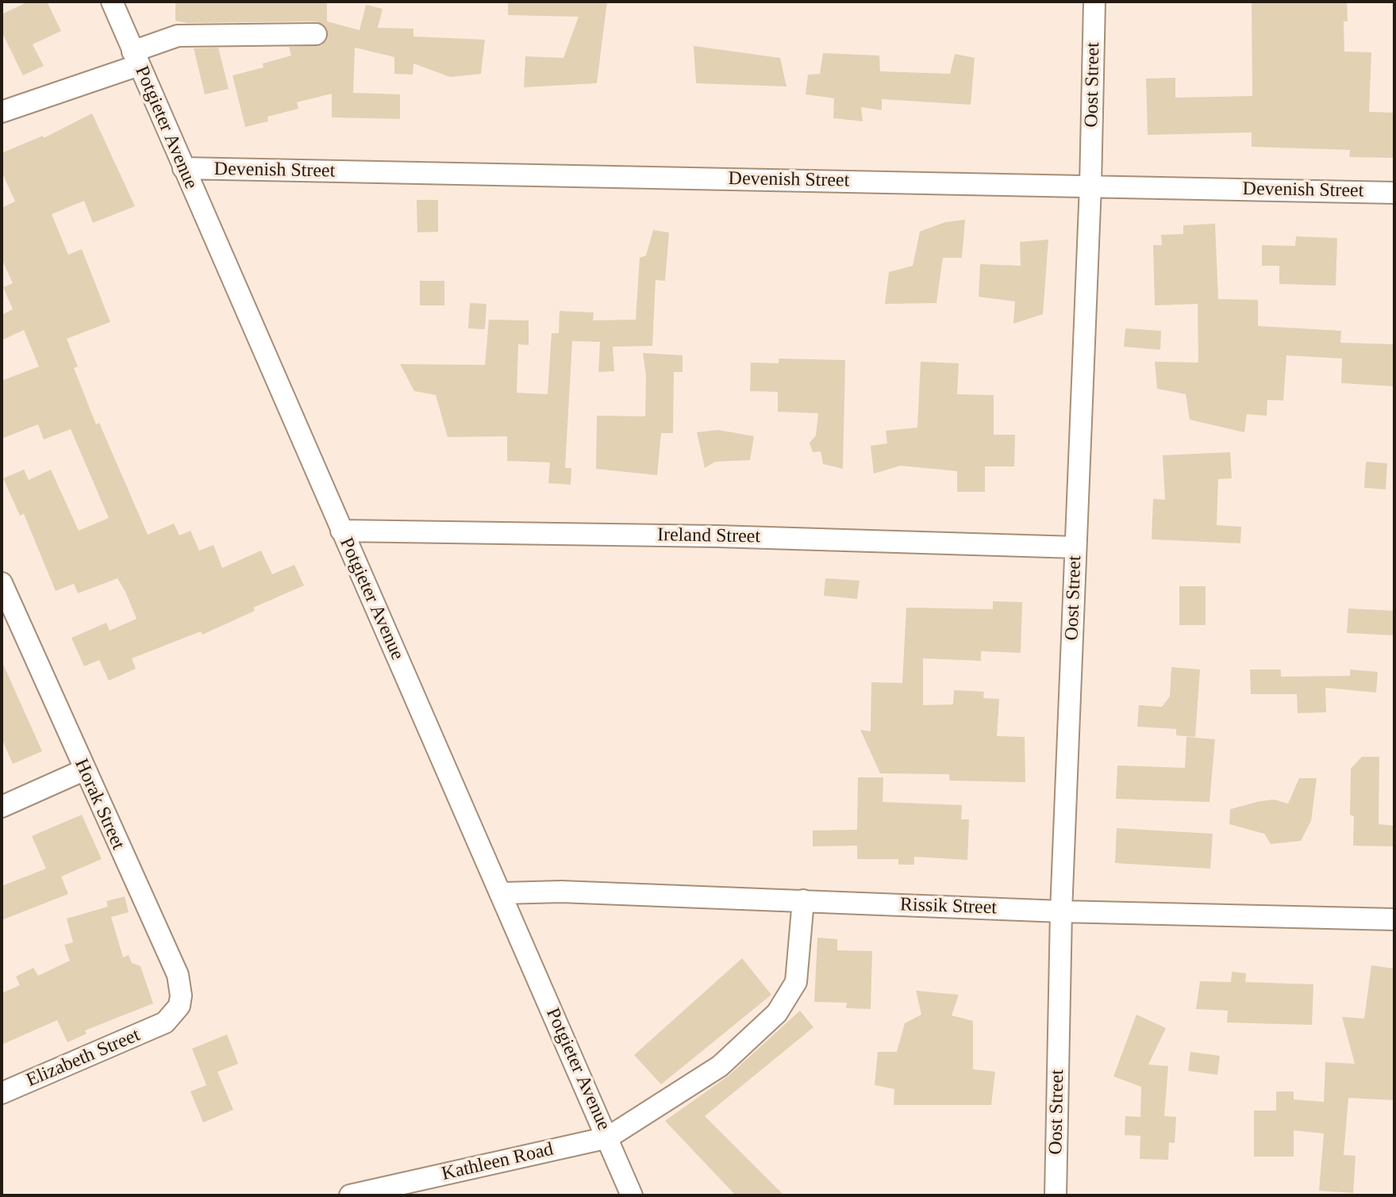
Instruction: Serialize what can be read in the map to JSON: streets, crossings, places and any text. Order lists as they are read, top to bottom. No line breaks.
{"streets":{"street":["Oost Street","Potgieter Avenue","Devenish Street","Ireland Street","Horak Street","Rissik Street","Elizabeth Street","Kathleen Road"]},"crossings":[["Oost Street","Devenish Street"],["Oost Street","Ireland Street"],["Oost Street","Rissik Street"],["Potgieter Avenue","Devenish Street"],["Potgieter Avenue","Ireland Street"],["Potgieter Avenue","Rissik Street"],["Potgieter Avenue","Kathleen Road"],["Horak Street","Elizabeth Street"],["Rissik Street","Kathleen Road"]]}
